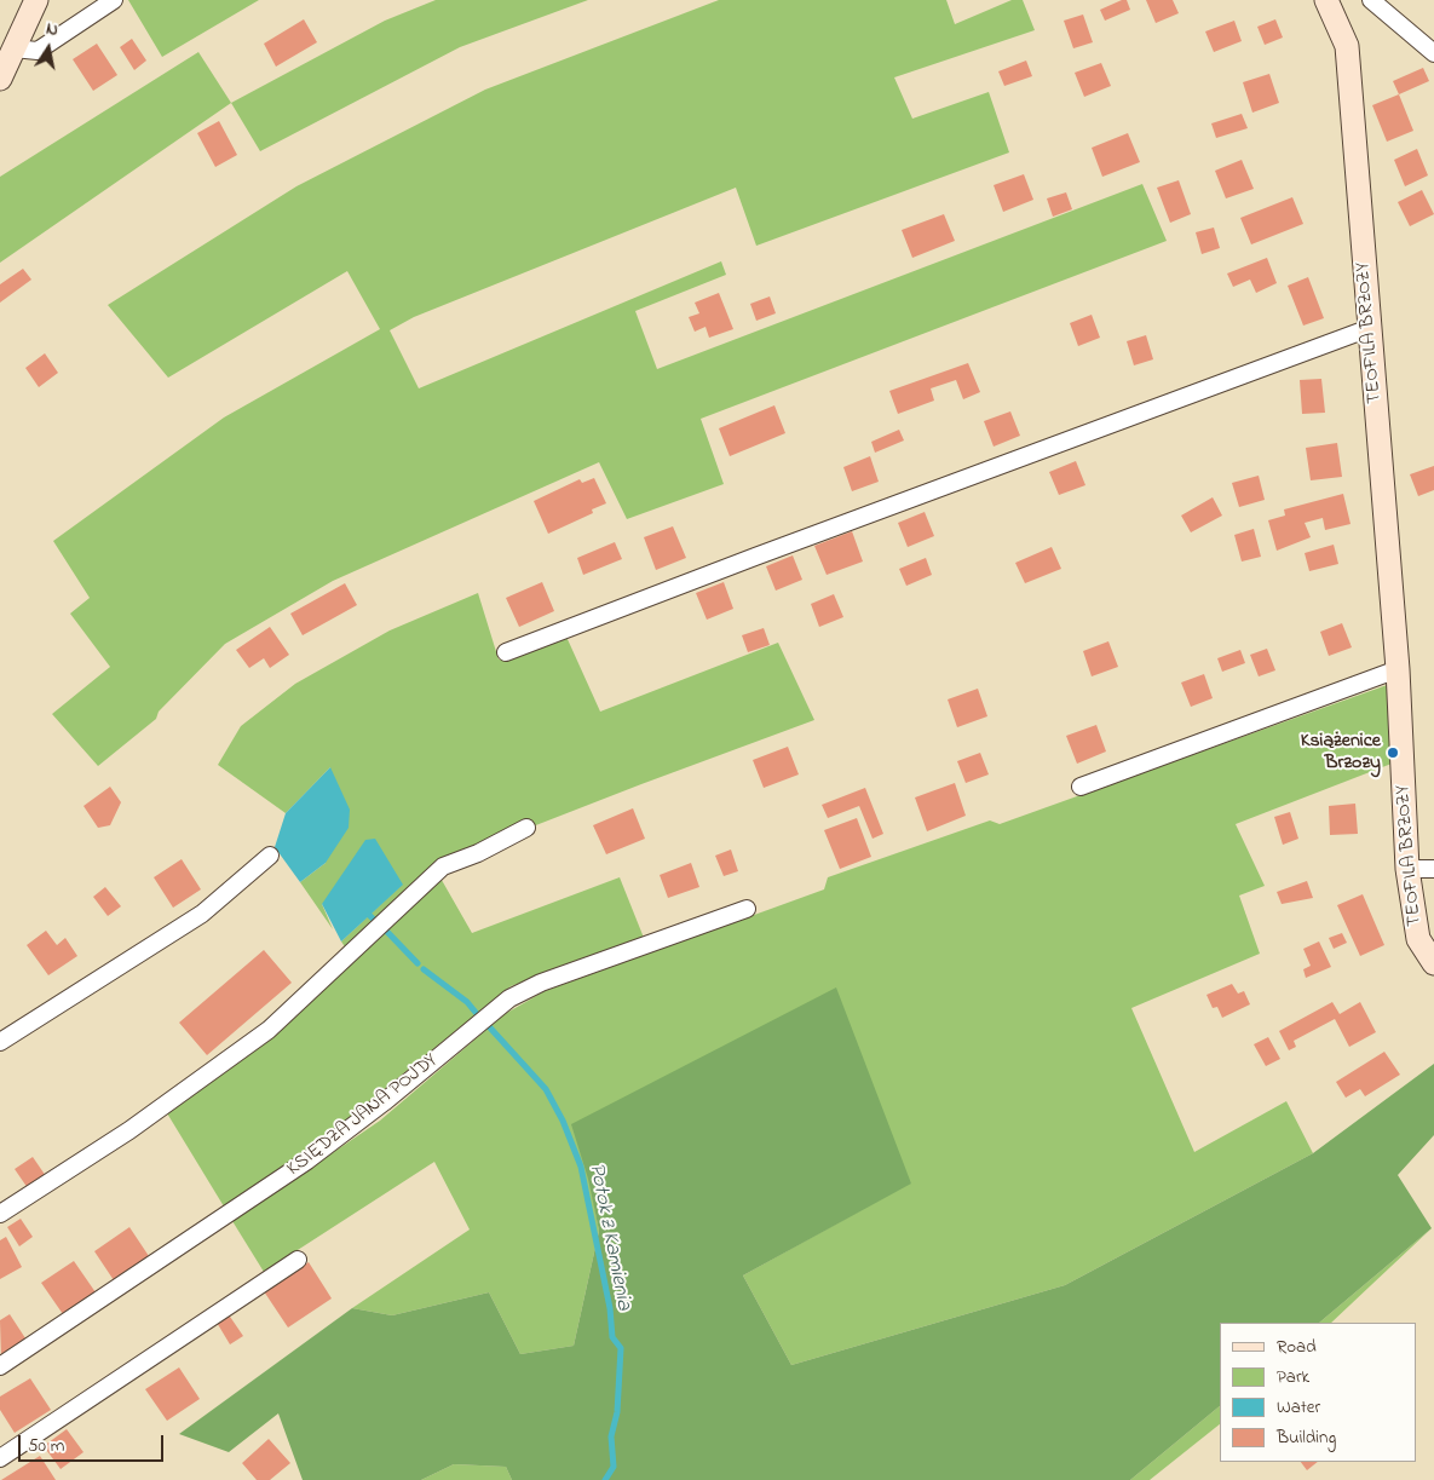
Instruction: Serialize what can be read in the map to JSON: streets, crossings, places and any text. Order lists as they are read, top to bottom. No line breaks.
{"streets":{"street":["TEOFILA BRZOZY","KSIĘDZA JANA POJDY"]},"water":["Potok z Kamienia"],"places":["Książenice Brzozy"],"legend":["Road","Park","Water","Building"],"scale_bar":"50 m","north":"top"}
